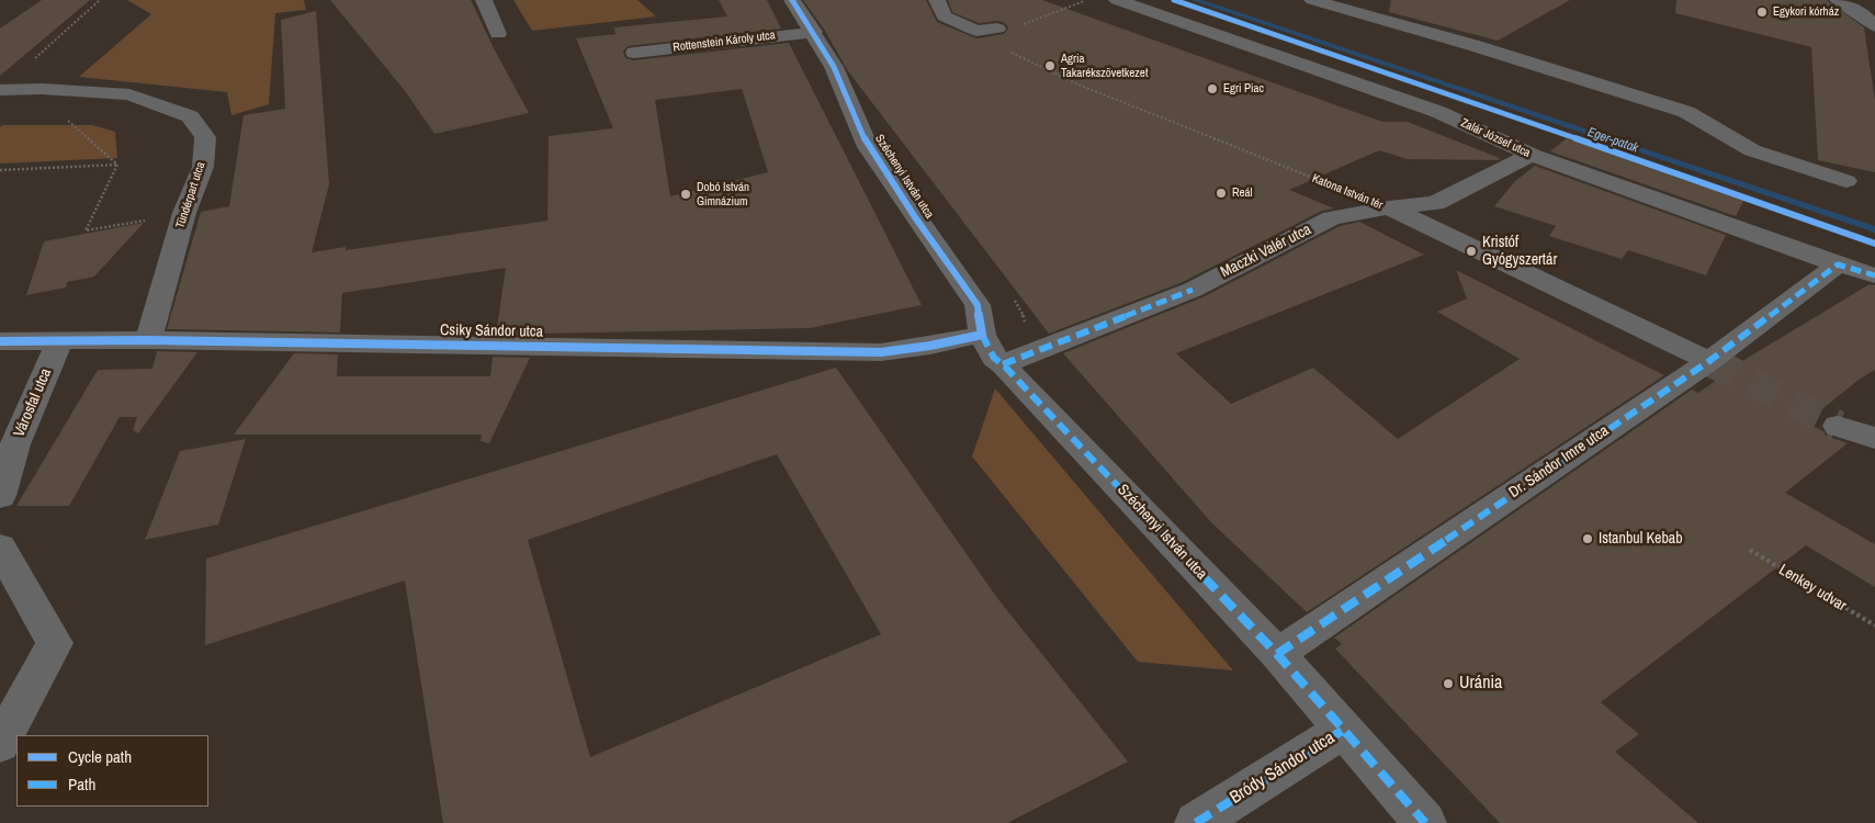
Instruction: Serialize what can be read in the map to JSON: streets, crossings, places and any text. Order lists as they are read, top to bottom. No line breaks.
{"streets":{"street":["Rottenstein Károly utca","Zalár József utca","Széchenyi István utca","Katona István tér","Tündérpart utca","Maczki Valér utca","Csiky Sándor utca","Városfal utca","Dr. Sándor Imre utca","Bródy Sándor utca"],"path":["Lenkey udvar"]},"crossings":[["Rottenstein Károly utca","Széchenyi István utca"],["Zalár József utca","Maczki Valér utca"],["Zalár József utca","Dr. Sándor Imre utca"],["Széchenyi István utca","Maczki Valér utca"],["Széchenyi István utca","Csiky Sándor utca"],["Széchenyi István utca","Dr. Sándor Imre utca"],["Széchenyi István utca","Bródy Sándor utca"],["Katona István tér","Maczki Valér utca"],["Katona István tér","Dr. Sándor Imre utca"],["Tündérpart utca","Csiky Sándor utca"],["Csiky Sándor utca","Városfal utca"]],"water":["Eger-patak"],"places":["Egykori kórház","Agria Takarékszövetkezet","Egri Piac","Reál","Dobó István Gimnázium","Kristóf Gyógyszertár","Istanbul Kebab","Uránia"],"legend":["Cycle path","Path"]}
